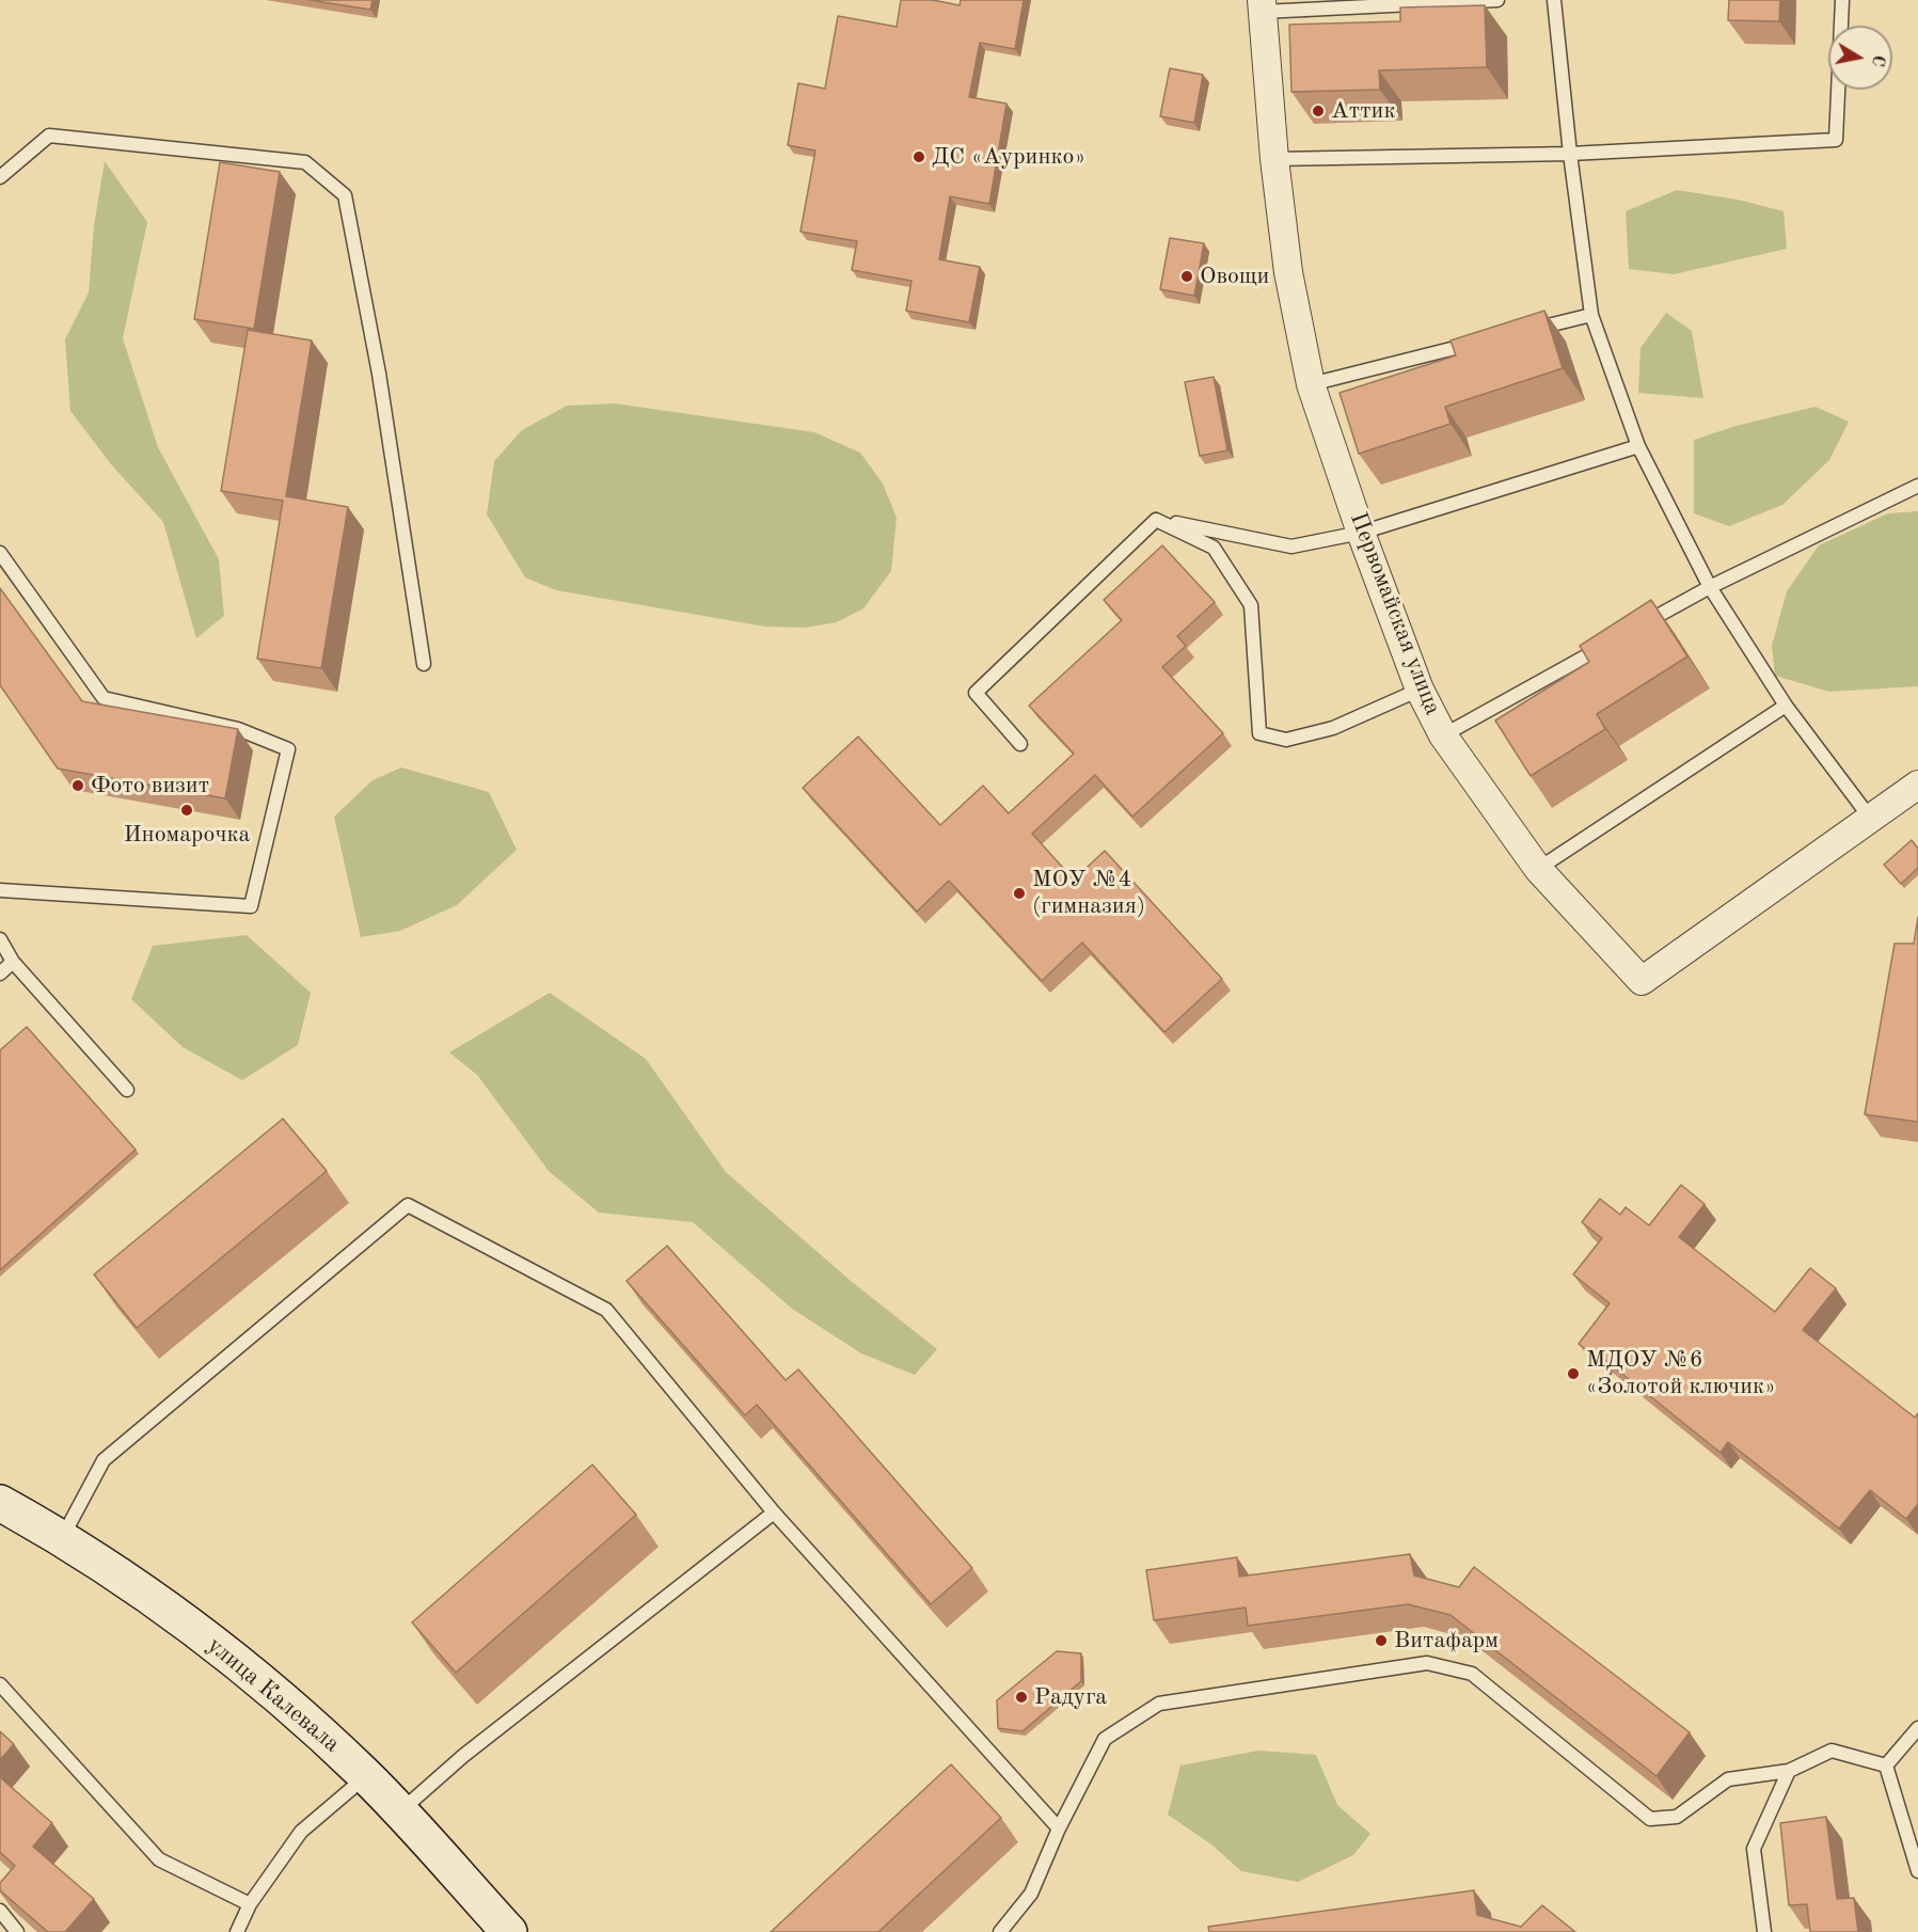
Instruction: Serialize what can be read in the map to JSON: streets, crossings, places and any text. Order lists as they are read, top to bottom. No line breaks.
{"streets":{"main road":["улица Калевала"],"street":["Первомайская улица"]},"places":["Аттик","ДС «Ауринко»","Овощи","Фото визит","Иномарочка","МОУ №4 (гимназия)","МДОУ №6 «Золотой ключик»","Витафарм","Радуга"],"north":"right"}
